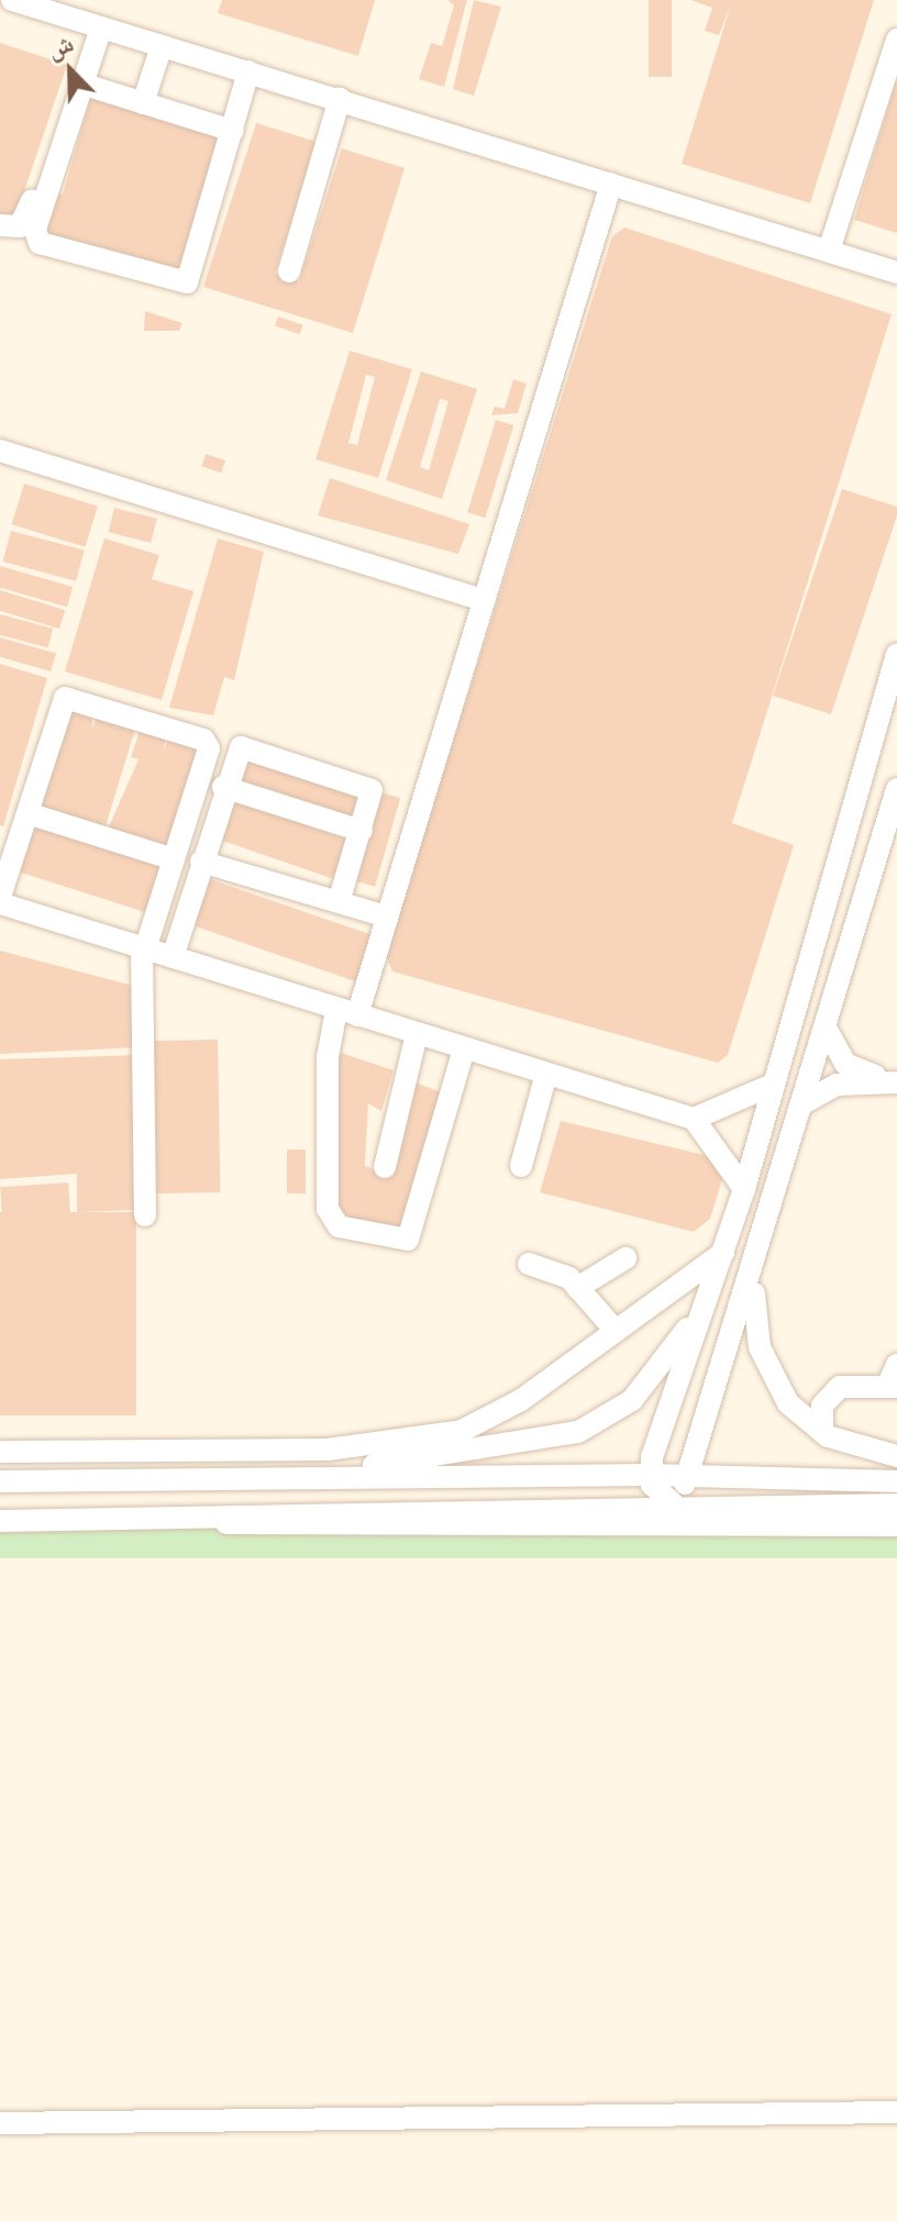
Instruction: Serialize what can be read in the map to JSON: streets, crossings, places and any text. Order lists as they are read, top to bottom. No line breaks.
{"north":"top left"}
